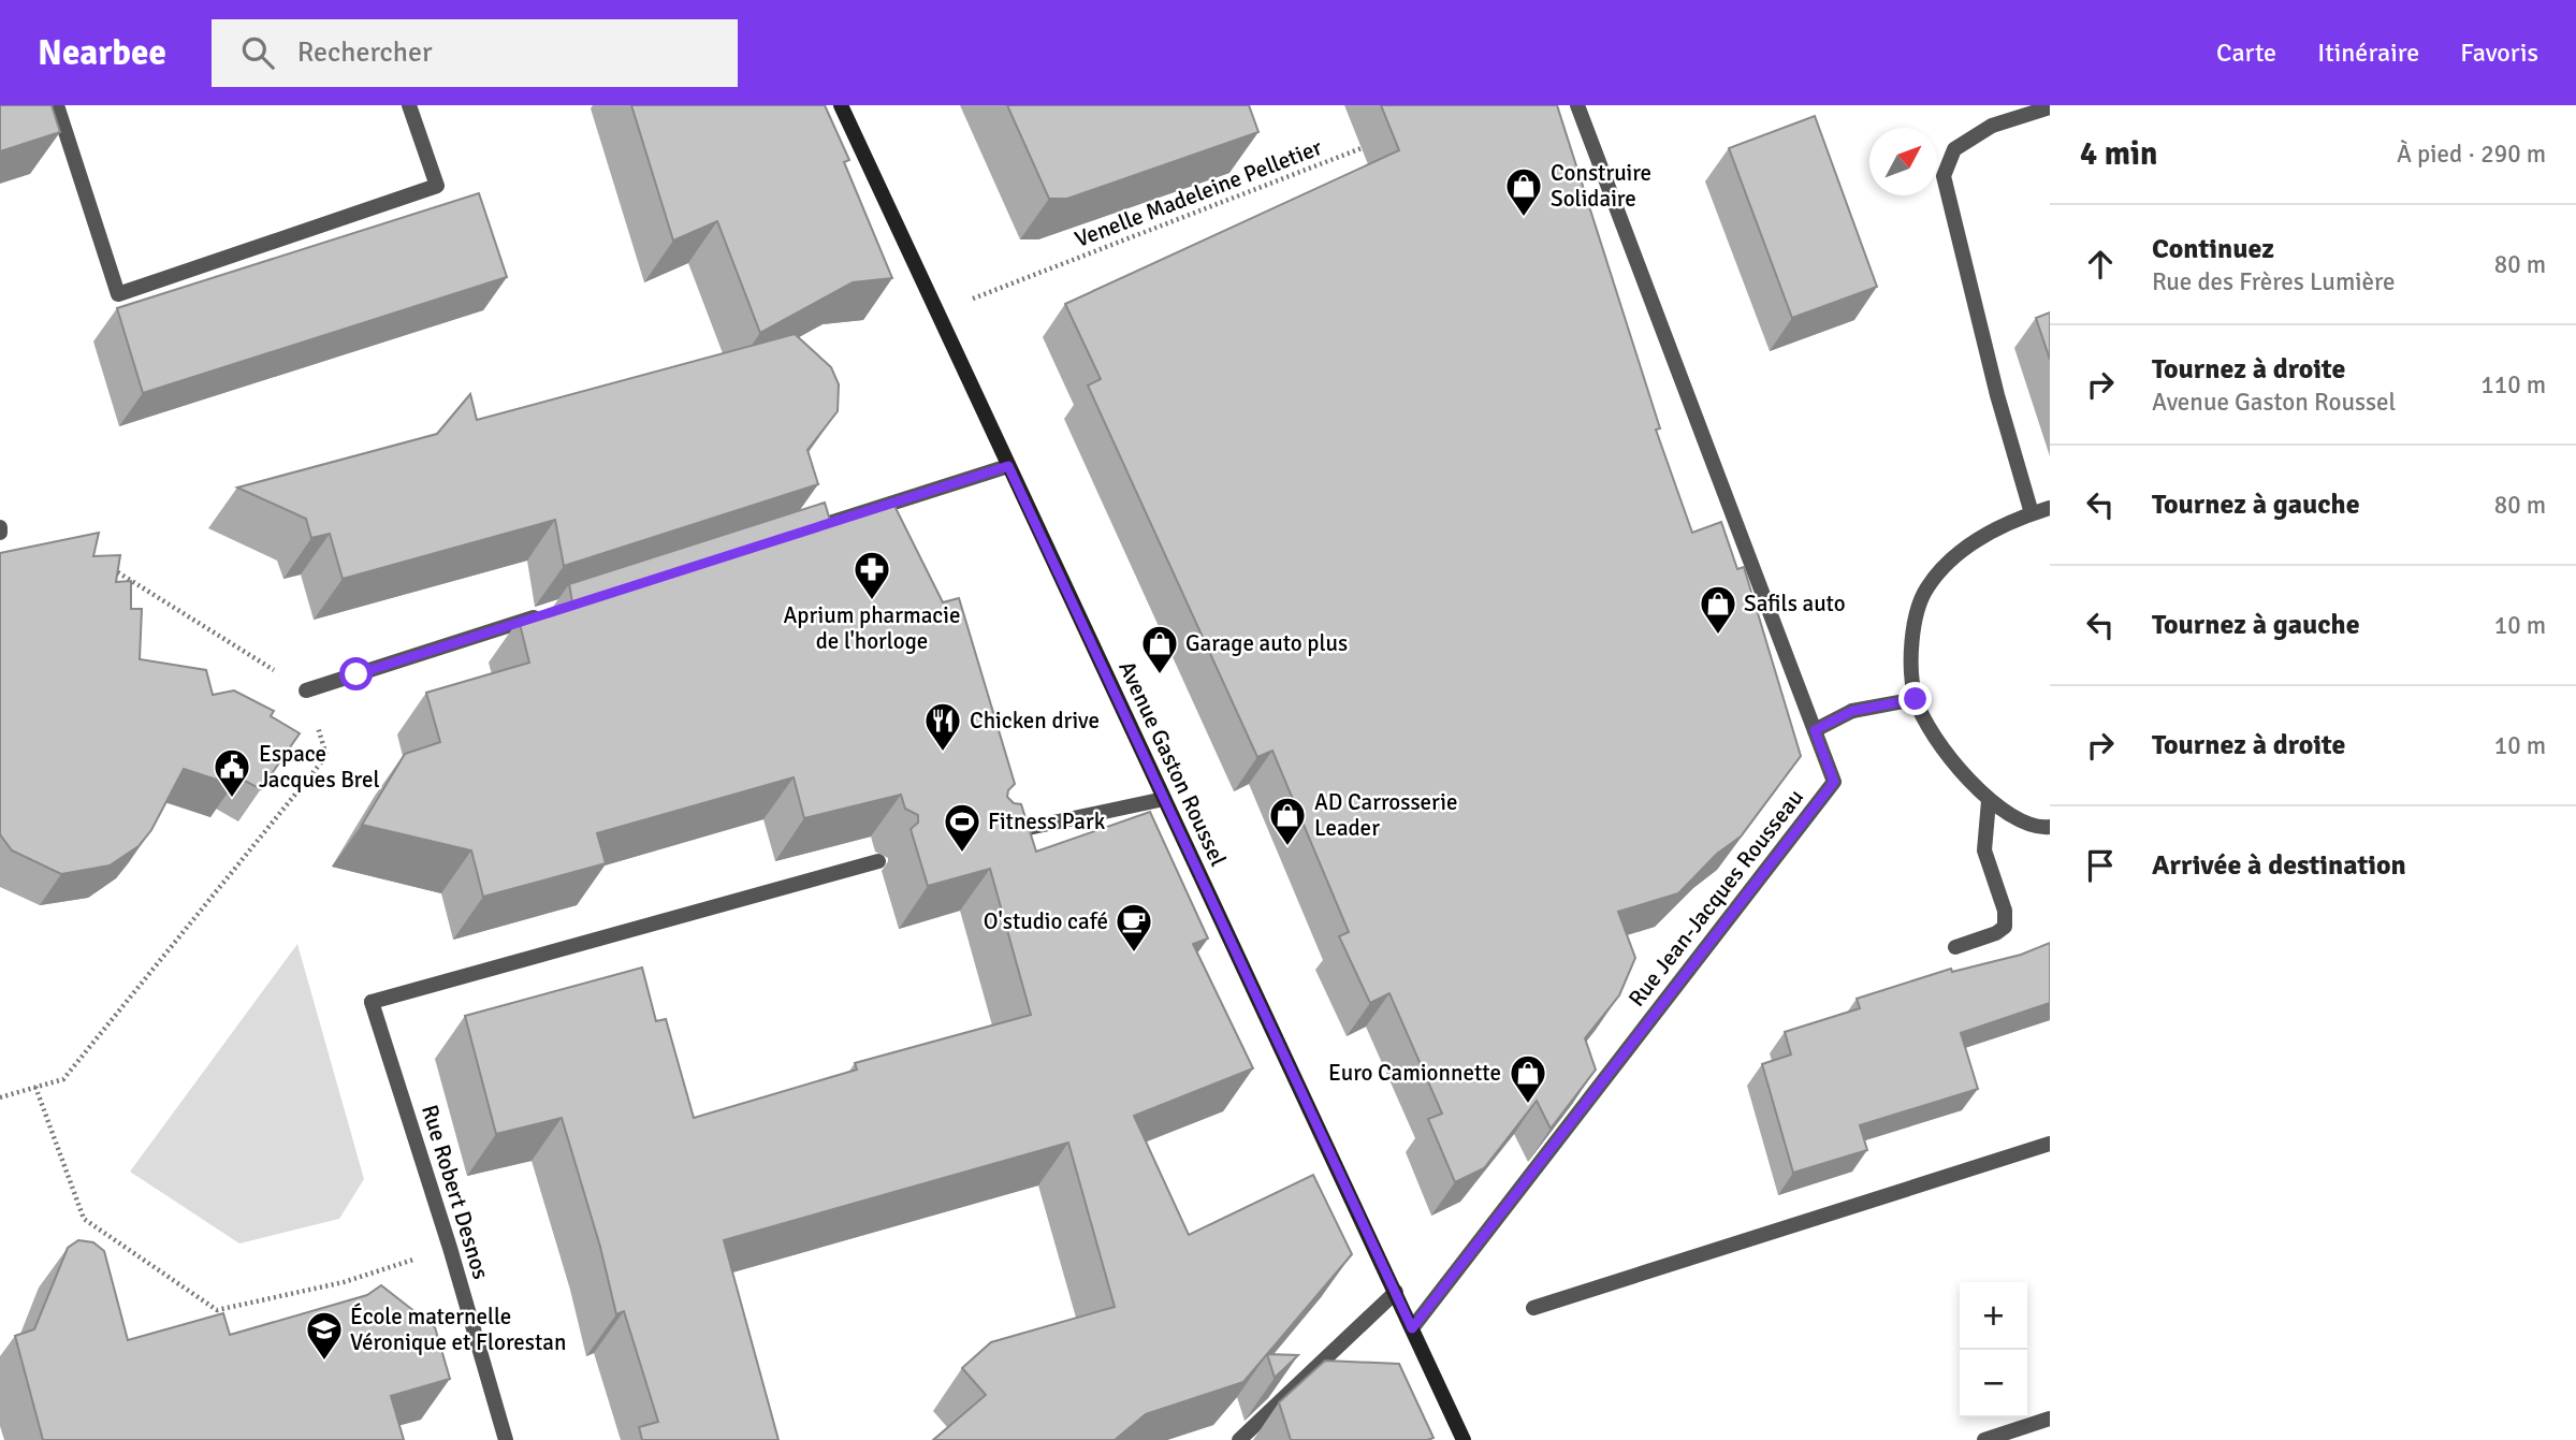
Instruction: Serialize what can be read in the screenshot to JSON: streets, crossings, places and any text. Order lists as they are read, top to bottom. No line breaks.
{"streets":{"main road":["Avenue Gaston Roussel"],"street":["Rue Jean-Jacques Rousseau","Rue Robert Desnos"],"path":["Venelle Madeleine Pelletier"]},"crossings":[["Venelle Madeleine Pelletier","Avenue Gaston Roussel"],["Avenue Gaston Roussel","Rue Jean-Jacques Rousseau"]],"places":{"shop":["Construire Solidaire","Safils auto","Garage auto plus","AD Carrosserie Leader","Euro Camionnette"],"pharmacy":["Aprium pharmacie de l'horloge"],"restaurant":["Chicken drive"],"public building":["Espace Jacques Brel"],"sports":["Fitness Park"],"cafe":["O'studio café"],"school or university":["École maternelle Véronique et Florestan"]},"north":"top right","page":{"header":"Nearbee","search":"Rechercher","nav":["Carte","Itinéraire","Favoris"],"heading":["4 min","À pied · 290 m"],"list":[["Continuez","Rue des Frères Lumière","80 m"],["Tournez à droite","Avenue Gaston Roussel","110 m"],["Tournez à gauche","80 m"],["Tournez à gauche","10 m"],["Tournez à droite","10 m"],"Arrivée à destination"],"map_buttons":["+","−"]}}
